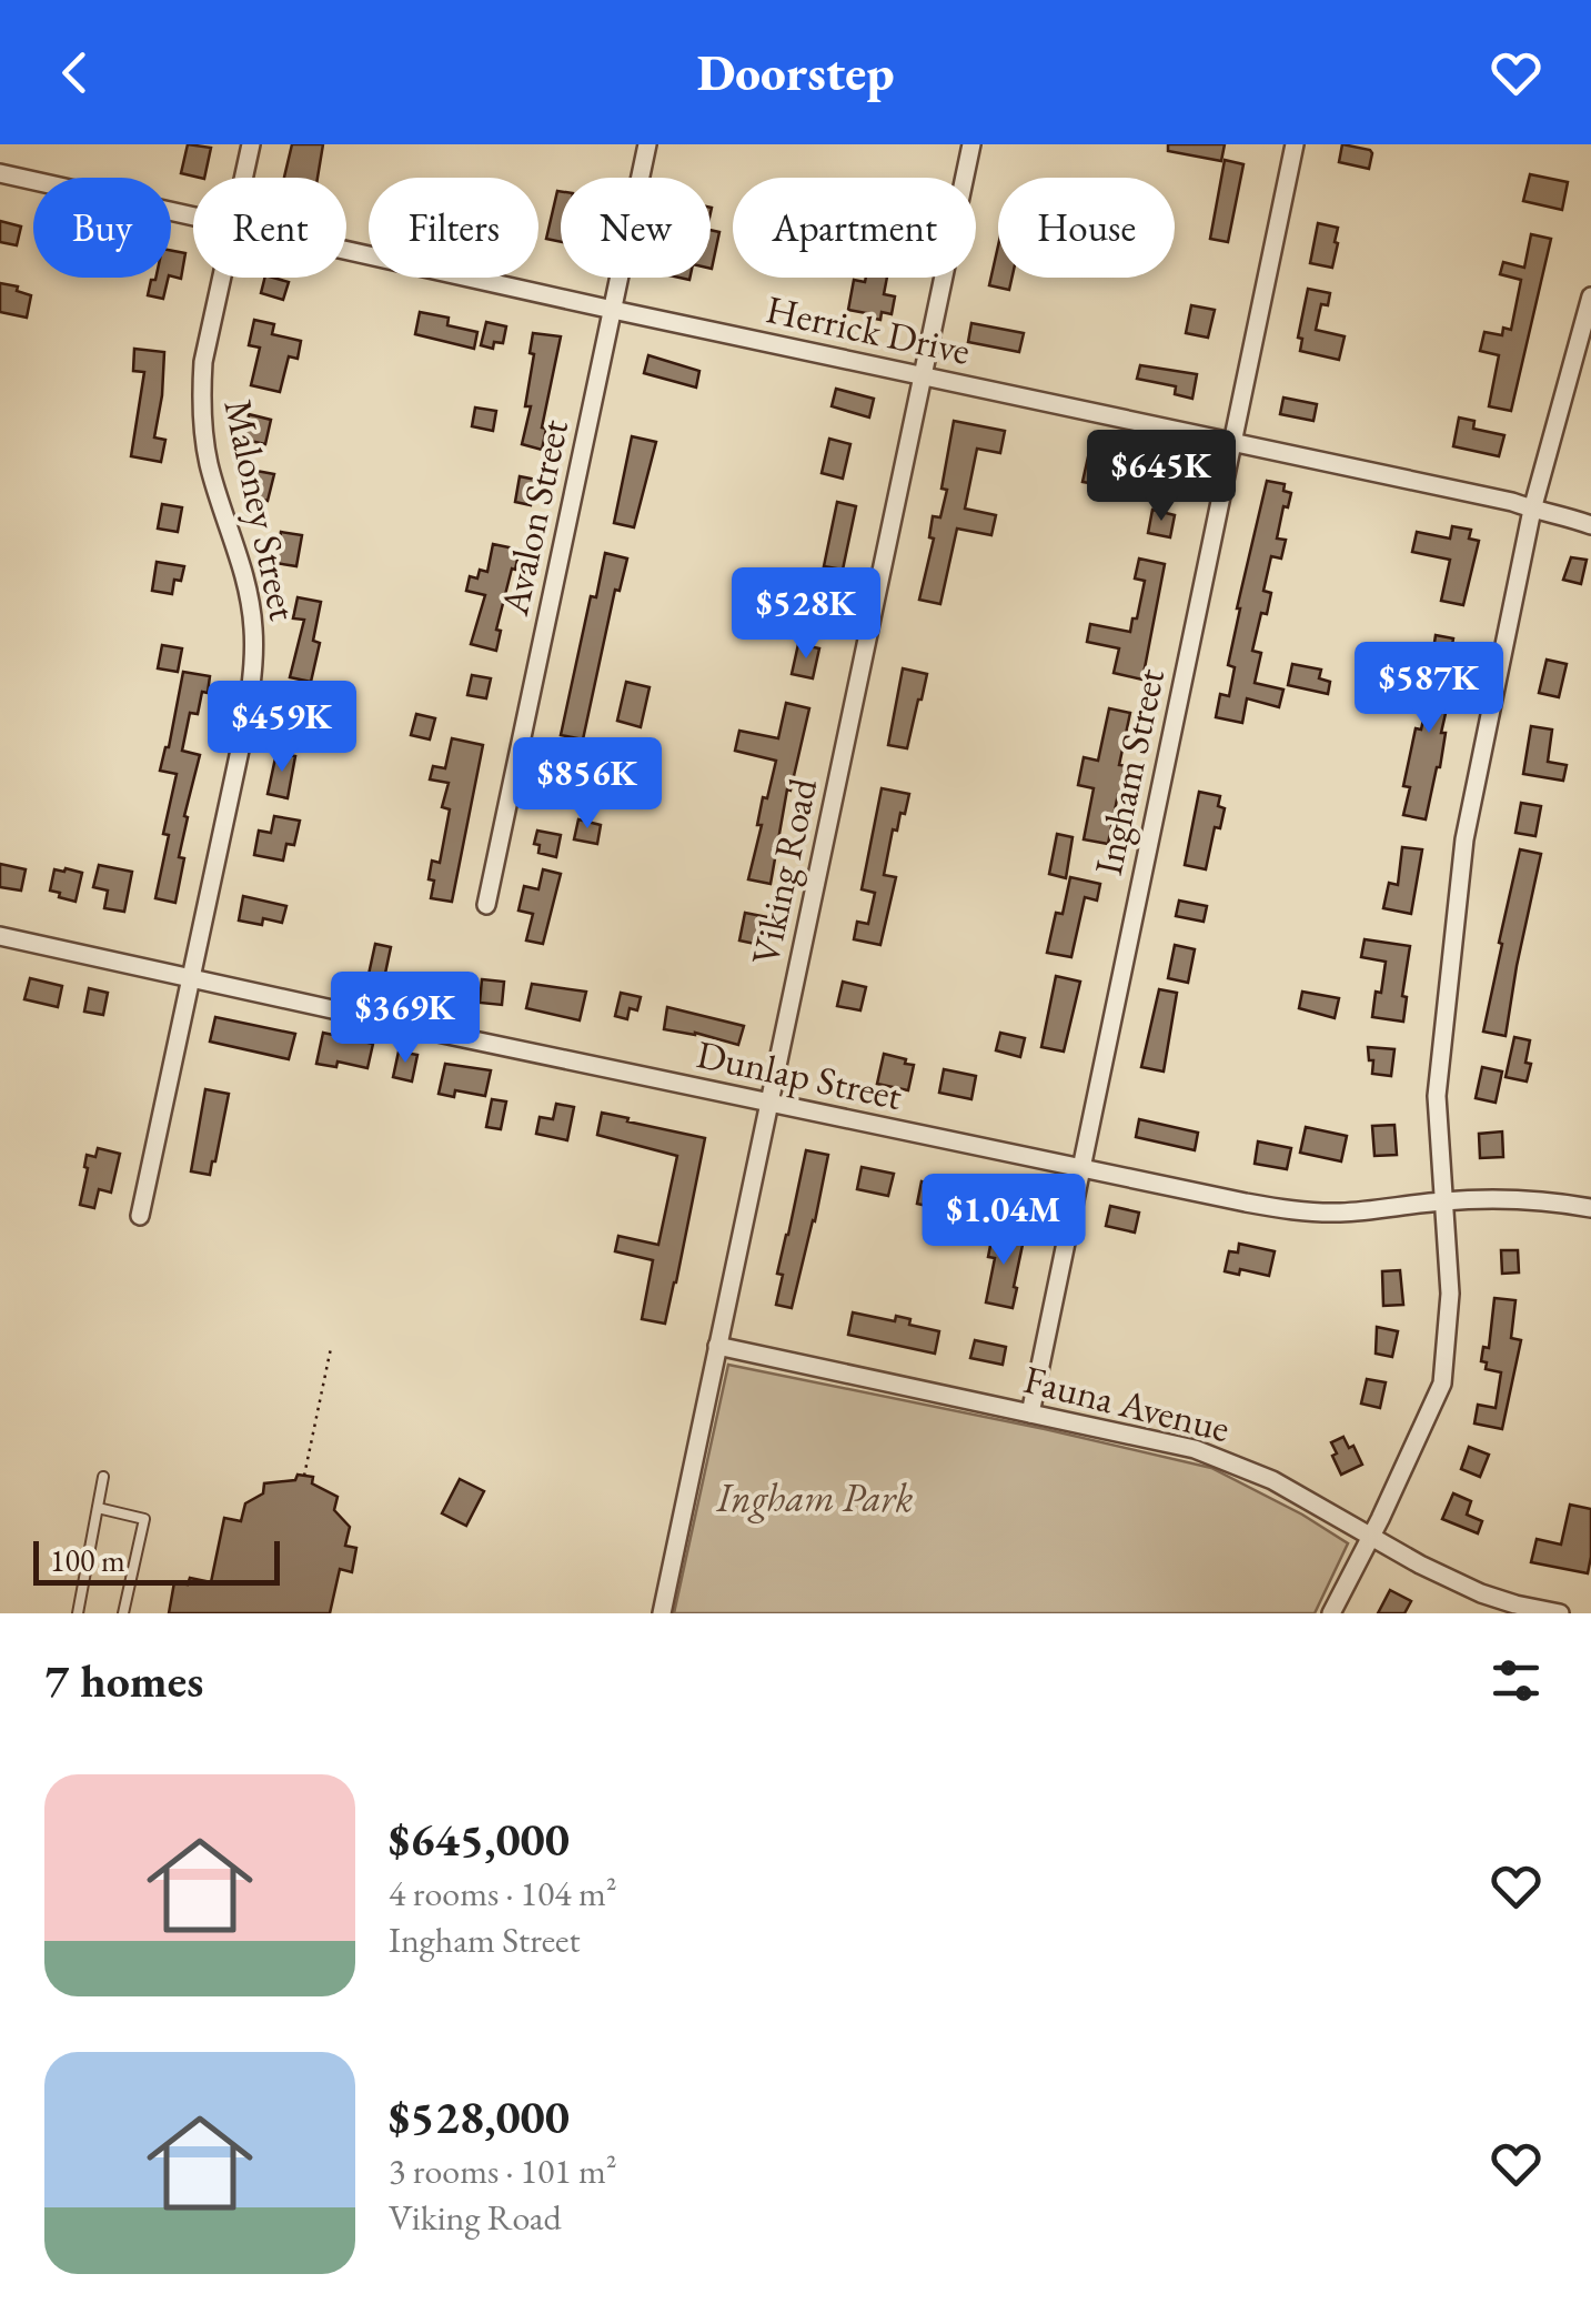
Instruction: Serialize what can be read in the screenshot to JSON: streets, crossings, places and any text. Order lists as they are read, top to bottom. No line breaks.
{"streets":{"street":["Herrick Drive","Maloney Street","Avalon Street","Ingham Street","Viking Road","Dunlap Street","Fauna Avenue"]},"crossings":[["Herrick Drive","Avalon Street"],["Herrick Drive","Ingham Street"],["Herrick Drive","Viking Road"],["Maloney Street","Dunlap Street"],["Ingham Street","Dunlap Street"],["Ingham Street","Fauna Avenue"],["Viking Road","Dunlap Street"],["Viking Road","Fauna Avenue"]],"parks":["Ingham Park"],"scale_bar":"100 m","page":{"header":"Doorstep","chip":["Buy","Rent","Filters","New","Apartment","House"],"price":["$645K","$528K","$587K","$459K","$856K","$369K","$1.04M"],"scale":"100 m","heading":"7 homes","list":[{"name":"$645,000","note":"4 rooms · 104 m² · Ingham Street"},{"name":"$528,000","note":"3 rooms · 101 m² · Viking Road"}]}}
